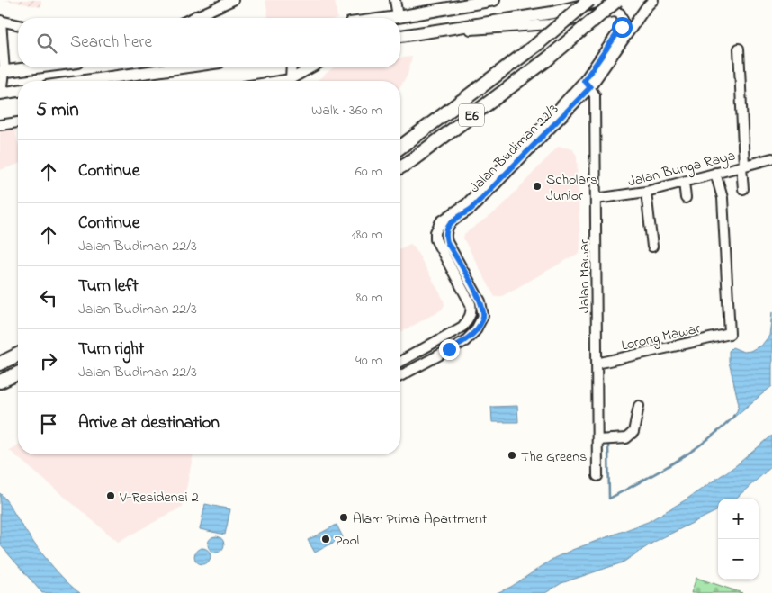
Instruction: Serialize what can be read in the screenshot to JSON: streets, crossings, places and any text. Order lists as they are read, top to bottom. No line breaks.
{"streets":{"highway":["E6"],"street":["Jalan Budiman 22/3","Jalan Bunga Raya","Jalan Mawar","Lorong Mawar"]},"crossings":[["Jalan Budiman 22/3","Jalan Mawar"],["Jalan Bunga Raya","Jalan Mawar"],["Jalan Bunga Raya","Lorong Mawar"],["Jalan Mawar","Lorong Mawar"]],"places":["Scholars Junior","The Greens","V-Residensi 2","Alam Prima Apartment","Pool"],"page":{"search":"Search here","heading":["5 min","Walk · 360 m"],"list":[["Continue","60 m"],["Continue","Jalan Budiman 22/3","180 m"],["Turn left","Jalan Budiman 22/3","80 m"],["Turn right","Jalan Budiman 22/3","40 m"],"Arrive at destination"],"map_buttons":["+","−"]}}
